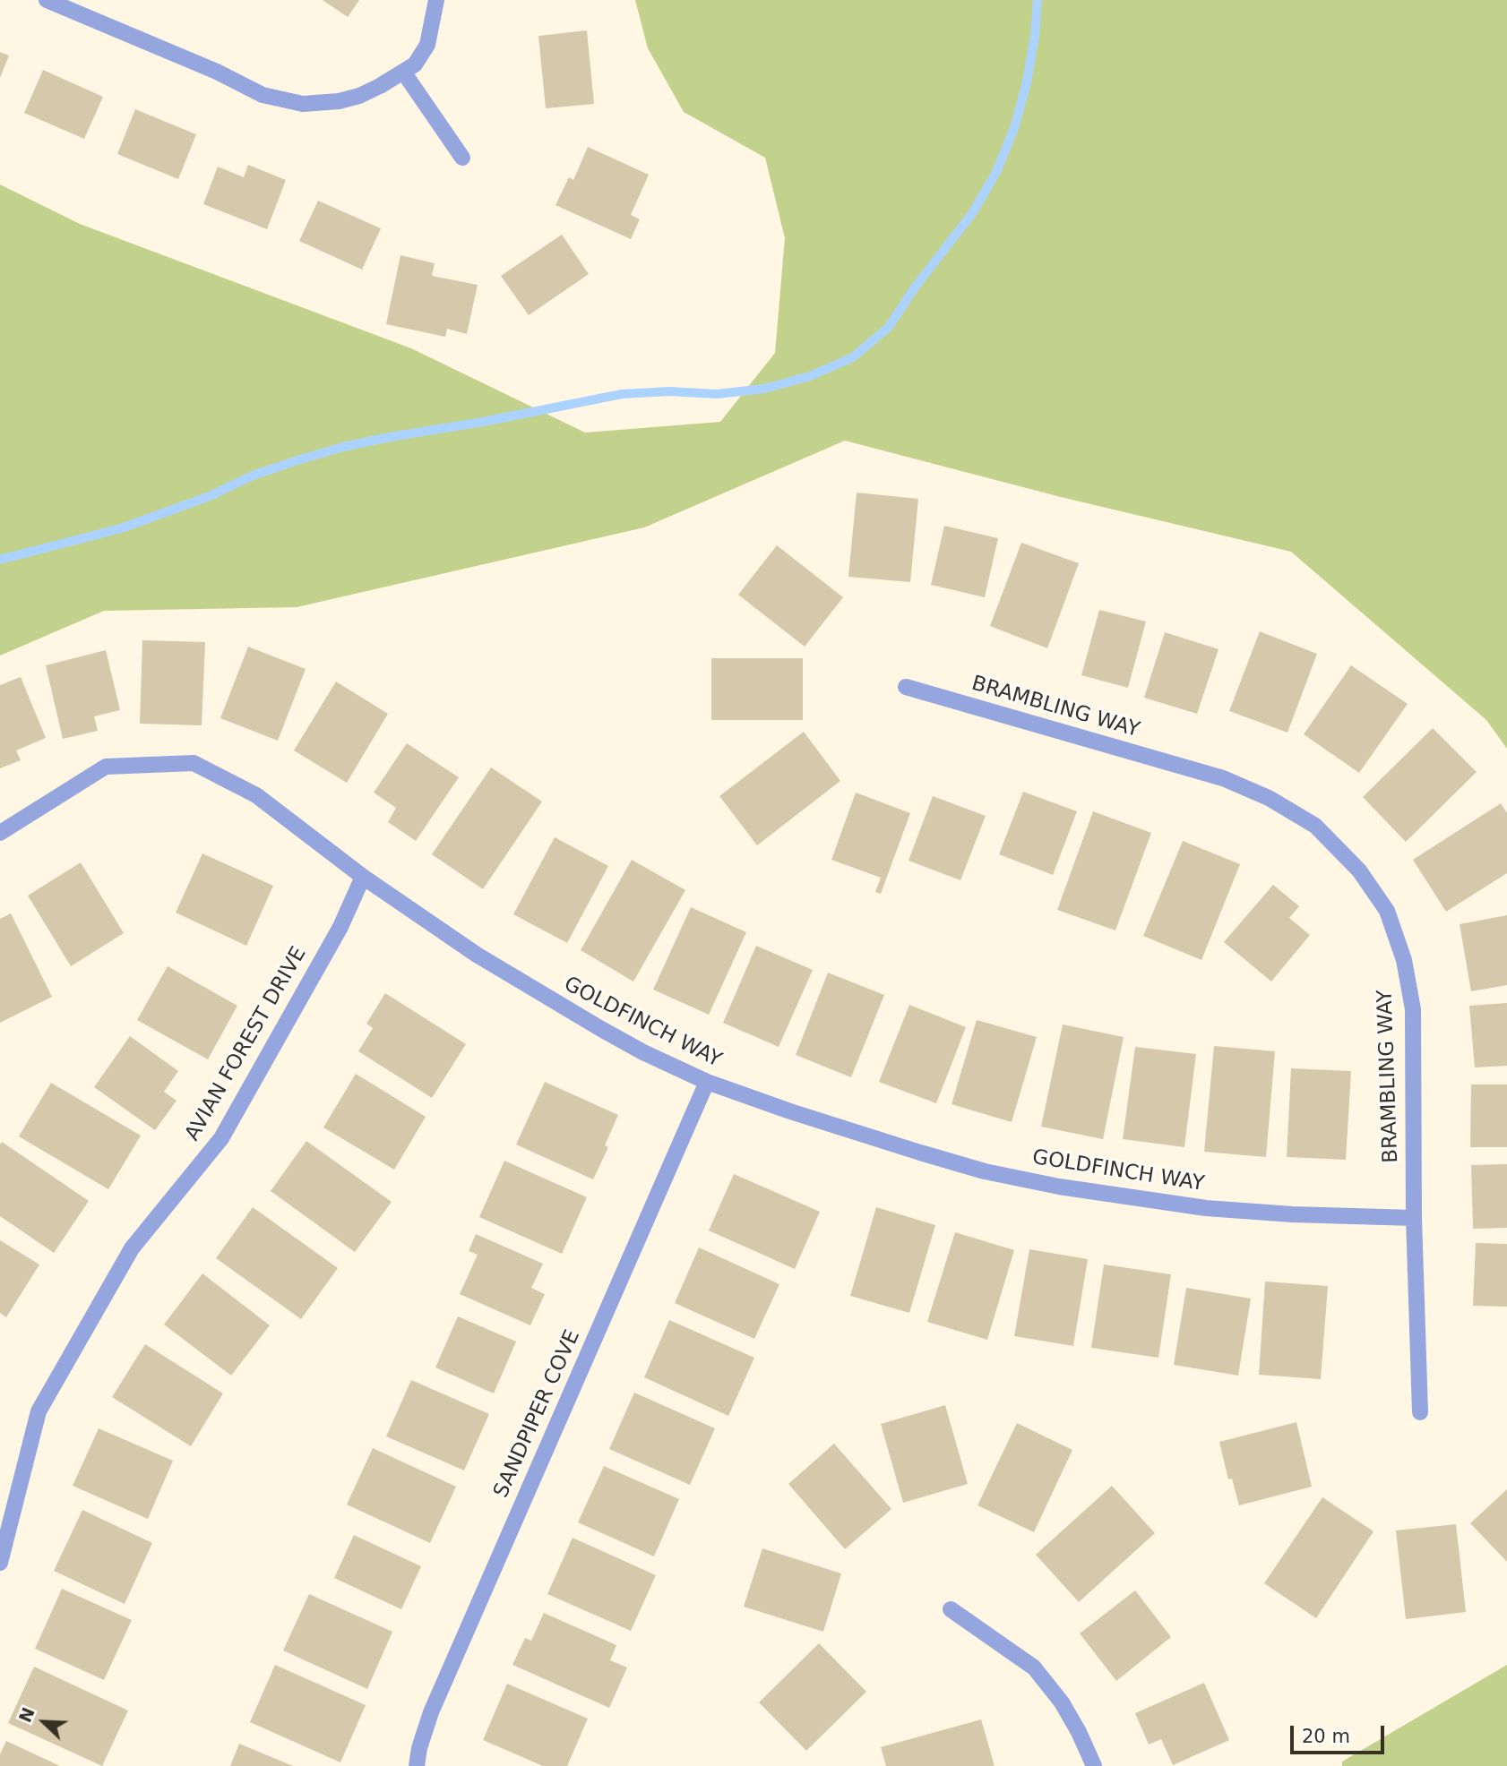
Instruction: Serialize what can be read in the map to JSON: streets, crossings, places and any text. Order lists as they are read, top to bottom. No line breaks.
{"streets":{"street":["BRAMBLING WAY","GOLDFINCH WAY","AVIAN FOREST DRIVE","SANDPIPER COVE"]},"crossings":[["BRAMBLING WAY","GOLDFINCH WAY"],["GOLDFINCH WAY","AVIAN FOREST DRIVE"],["GOLDFINCH WAY","SANDPIPER COVE"]],"scale_bar":"20 m","north":"top left"}
